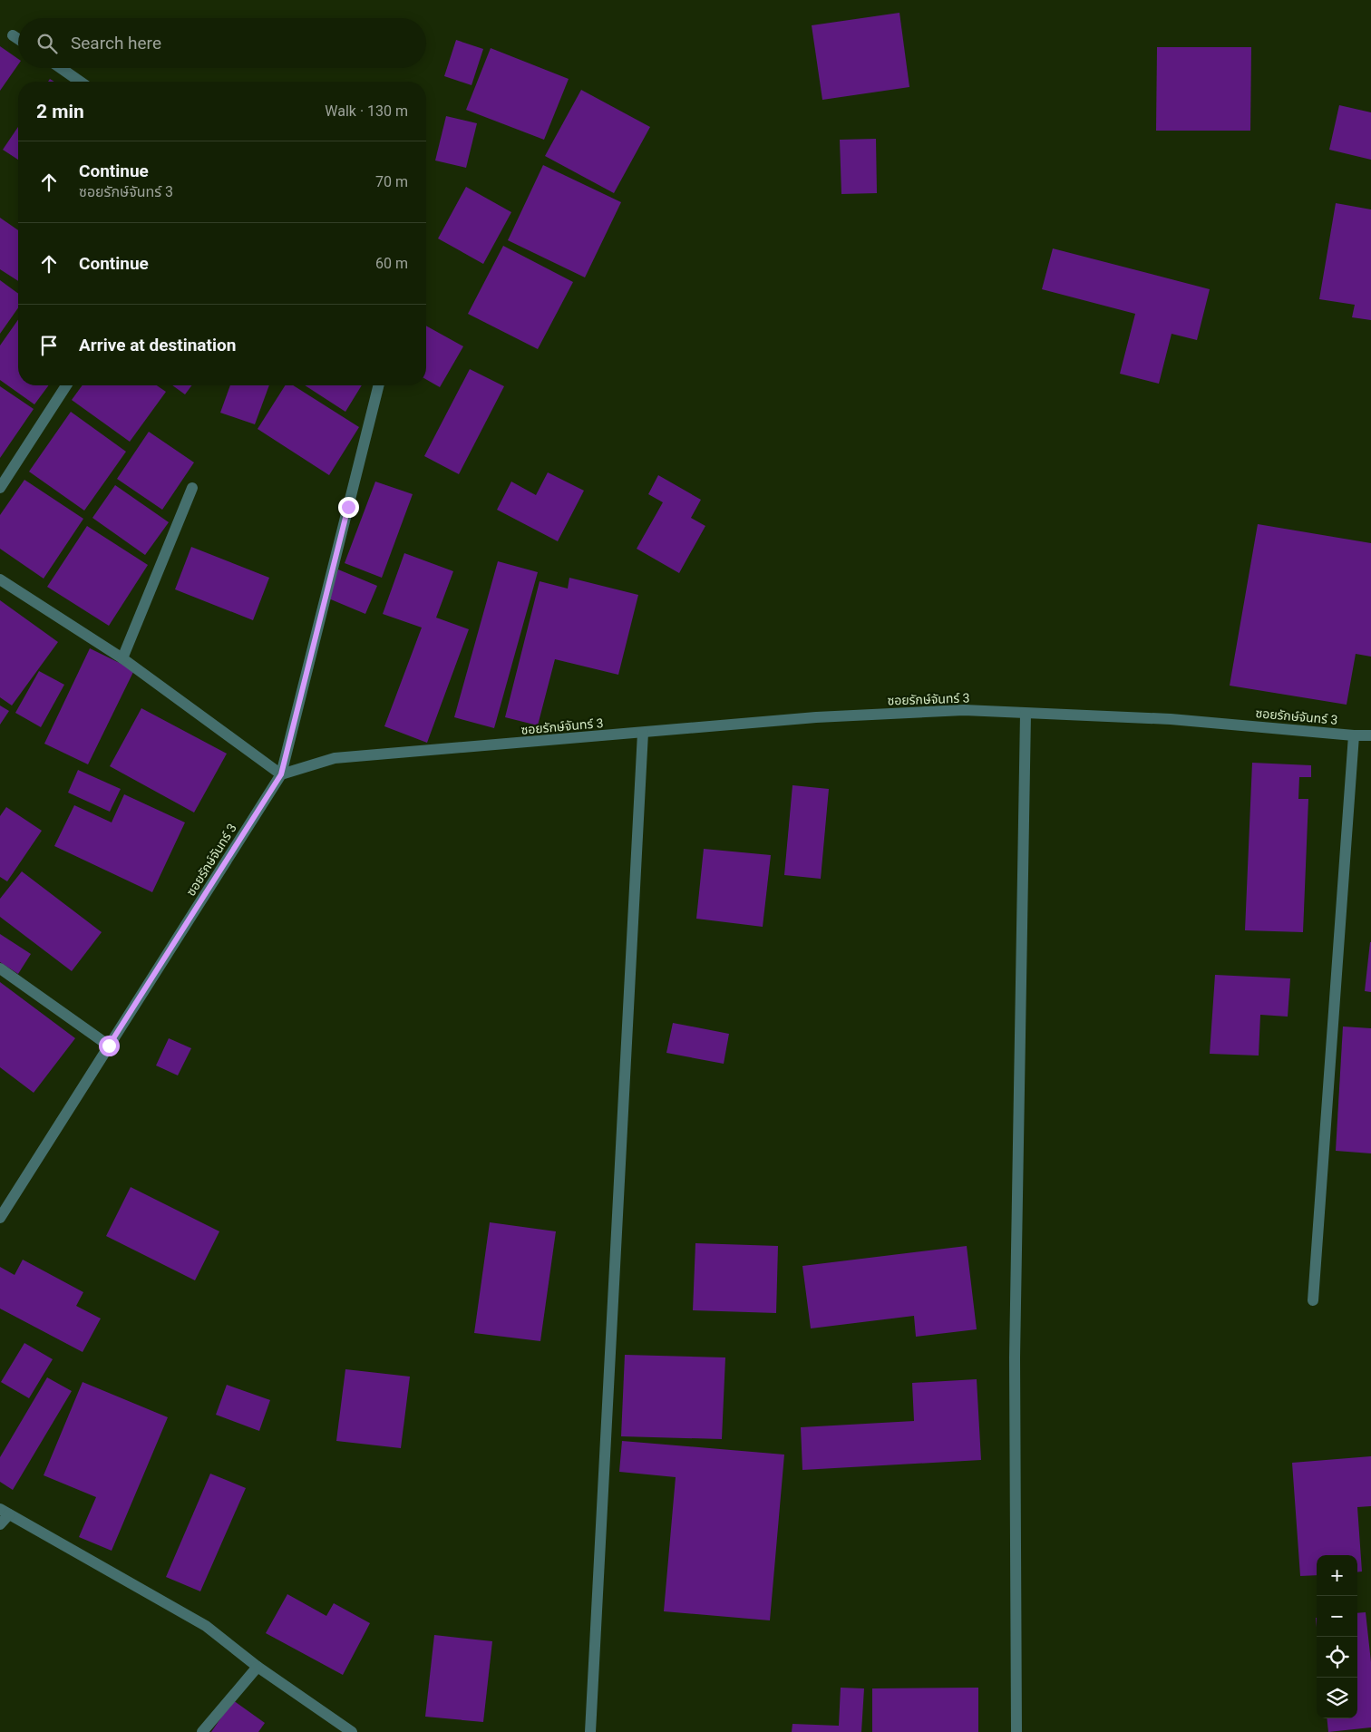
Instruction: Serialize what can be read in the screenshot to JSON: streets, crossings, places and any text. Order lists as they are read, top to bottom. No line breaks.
{"streets":{"street":["ซอยรักษ์จันทร์ 3"]},"page":{"search":"Search here","heading":["2 min","Walk · 130 m"],"list":[["Continue","ซอยรักษ์จันทร์ 3","70 m"],["Continue","60 m"],"Arrive at destination"],"map_buttons":["+","−"]}}
